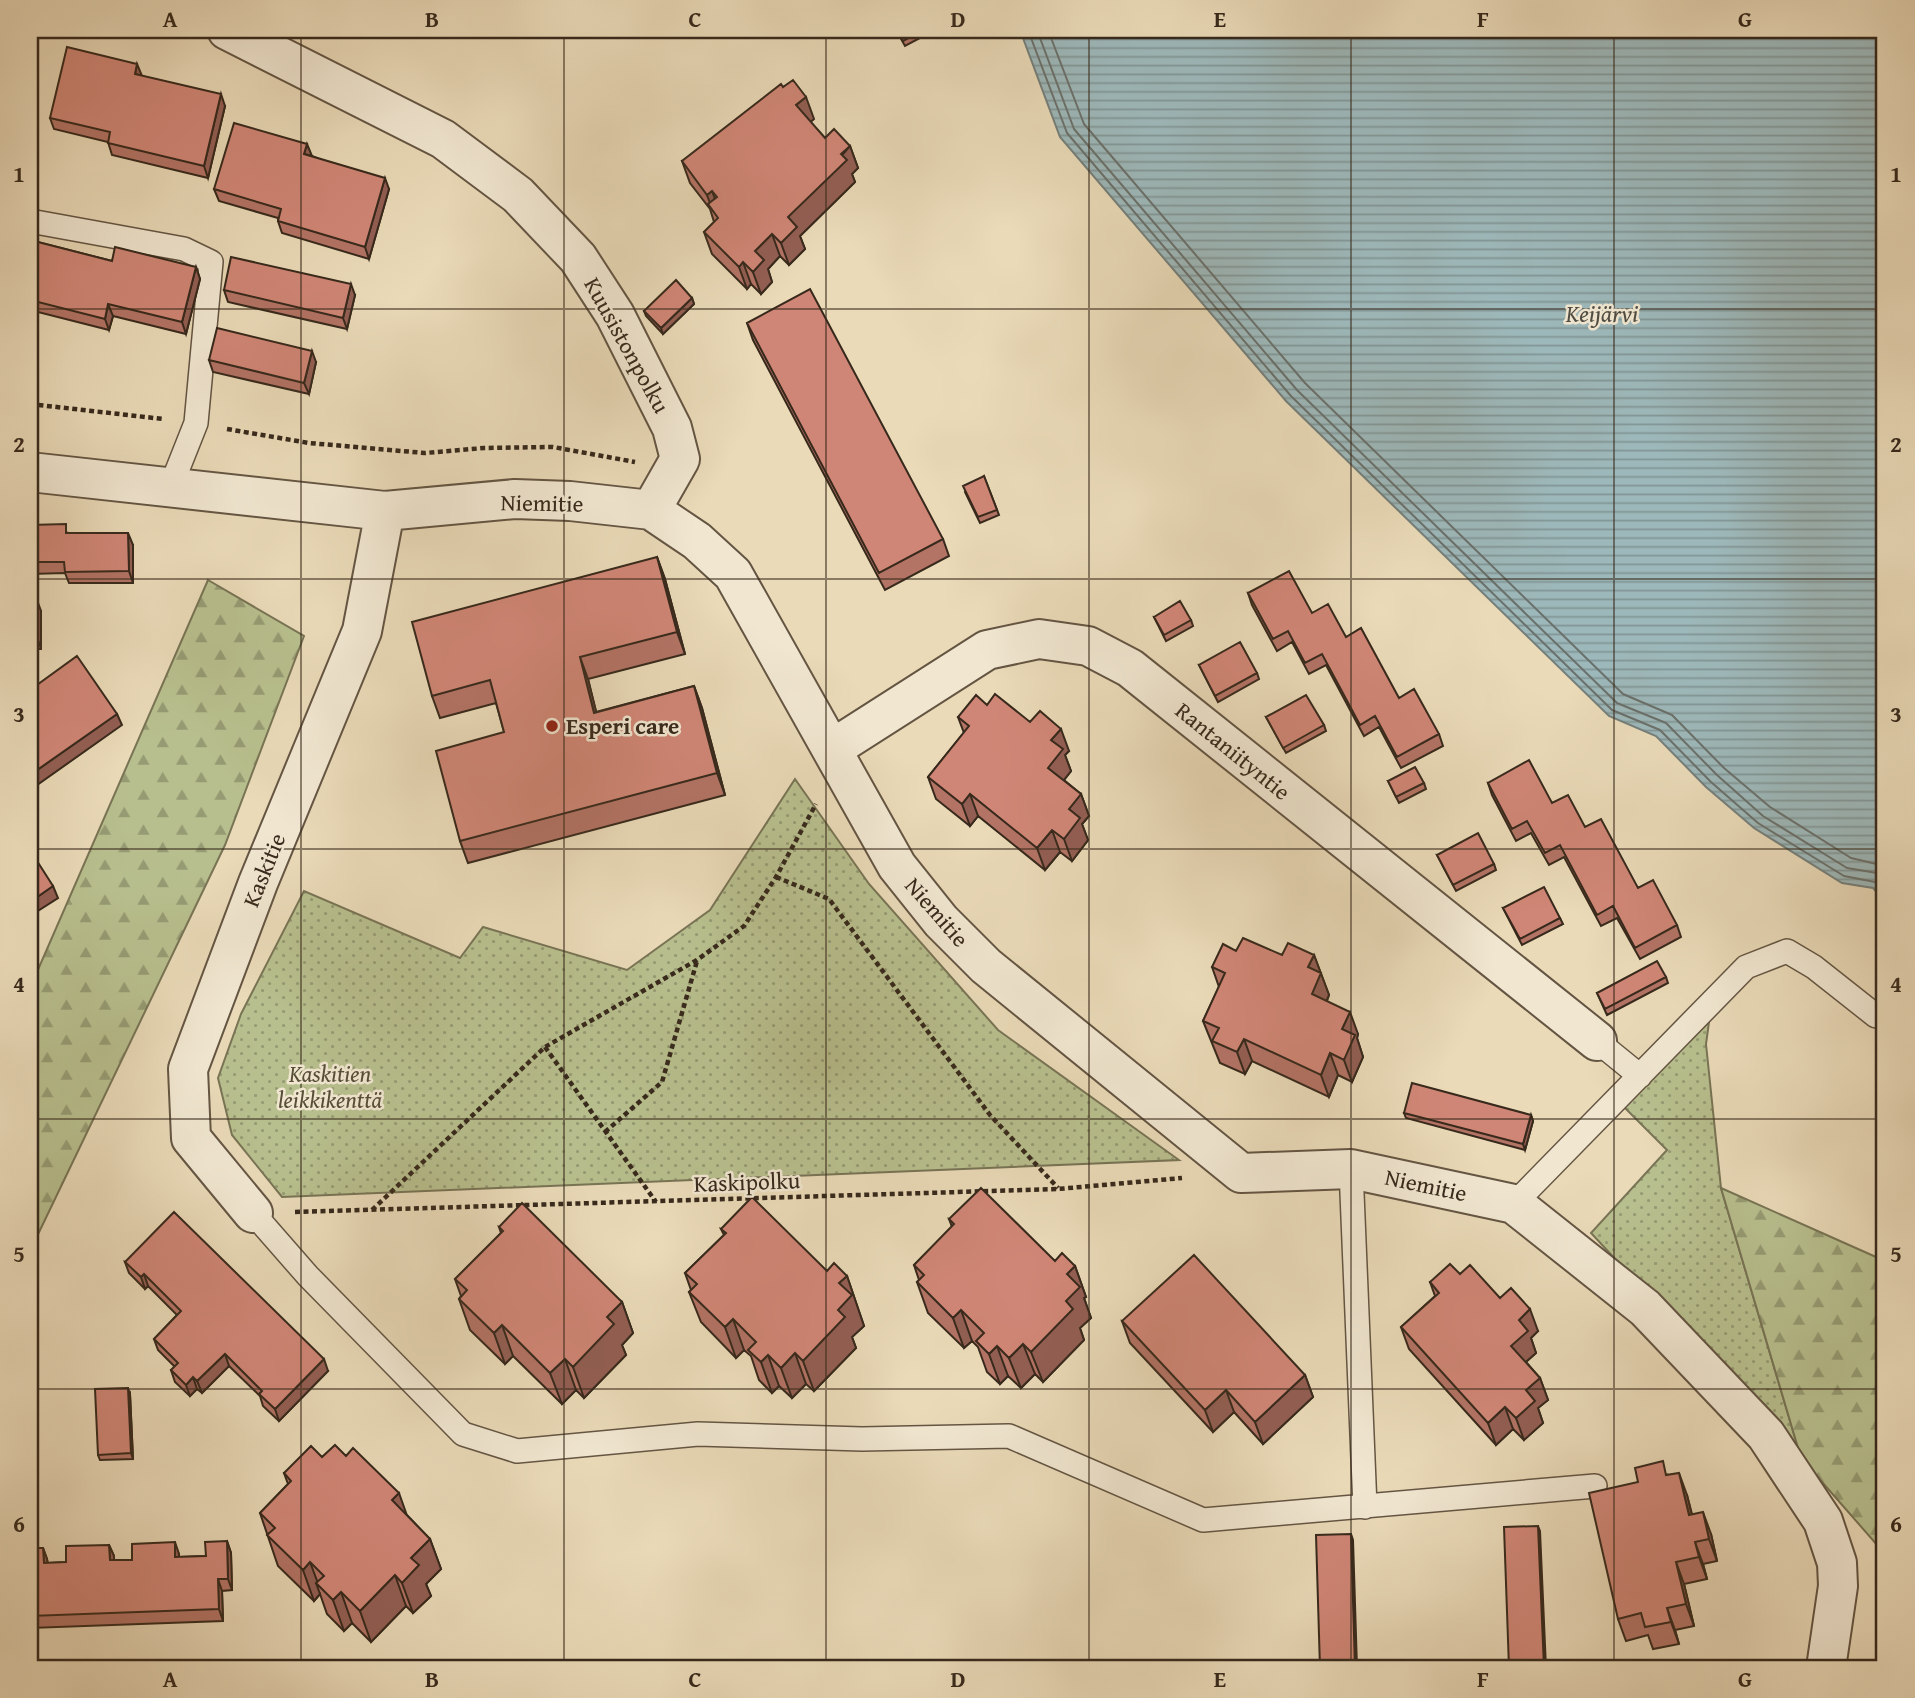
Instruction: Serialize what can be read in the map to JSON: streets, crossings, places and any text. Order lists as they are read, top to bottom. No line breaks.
{"streets":{"street":["Kuusistonpolku","Niemitie","Rantaniityntie","Kaskitie"],"path":["Kaskipolku"]},"crossings":[["Kuusistonpolku","Niemitie"],["Niemitie","Rantaniityntie"],["Niemitie","Kaskitie"],["Niemitie","Kaskipolku"],["Kaskitie","Kaskipolku"]],"water":["Keijärvi"],"parks":["Kaskitien leikkikenttä"],"places":["Esperi care"],"grid":{"columns":["A","B","C","D","E","F","G"],"rows":["1","2","3","4","5","6"]}}
